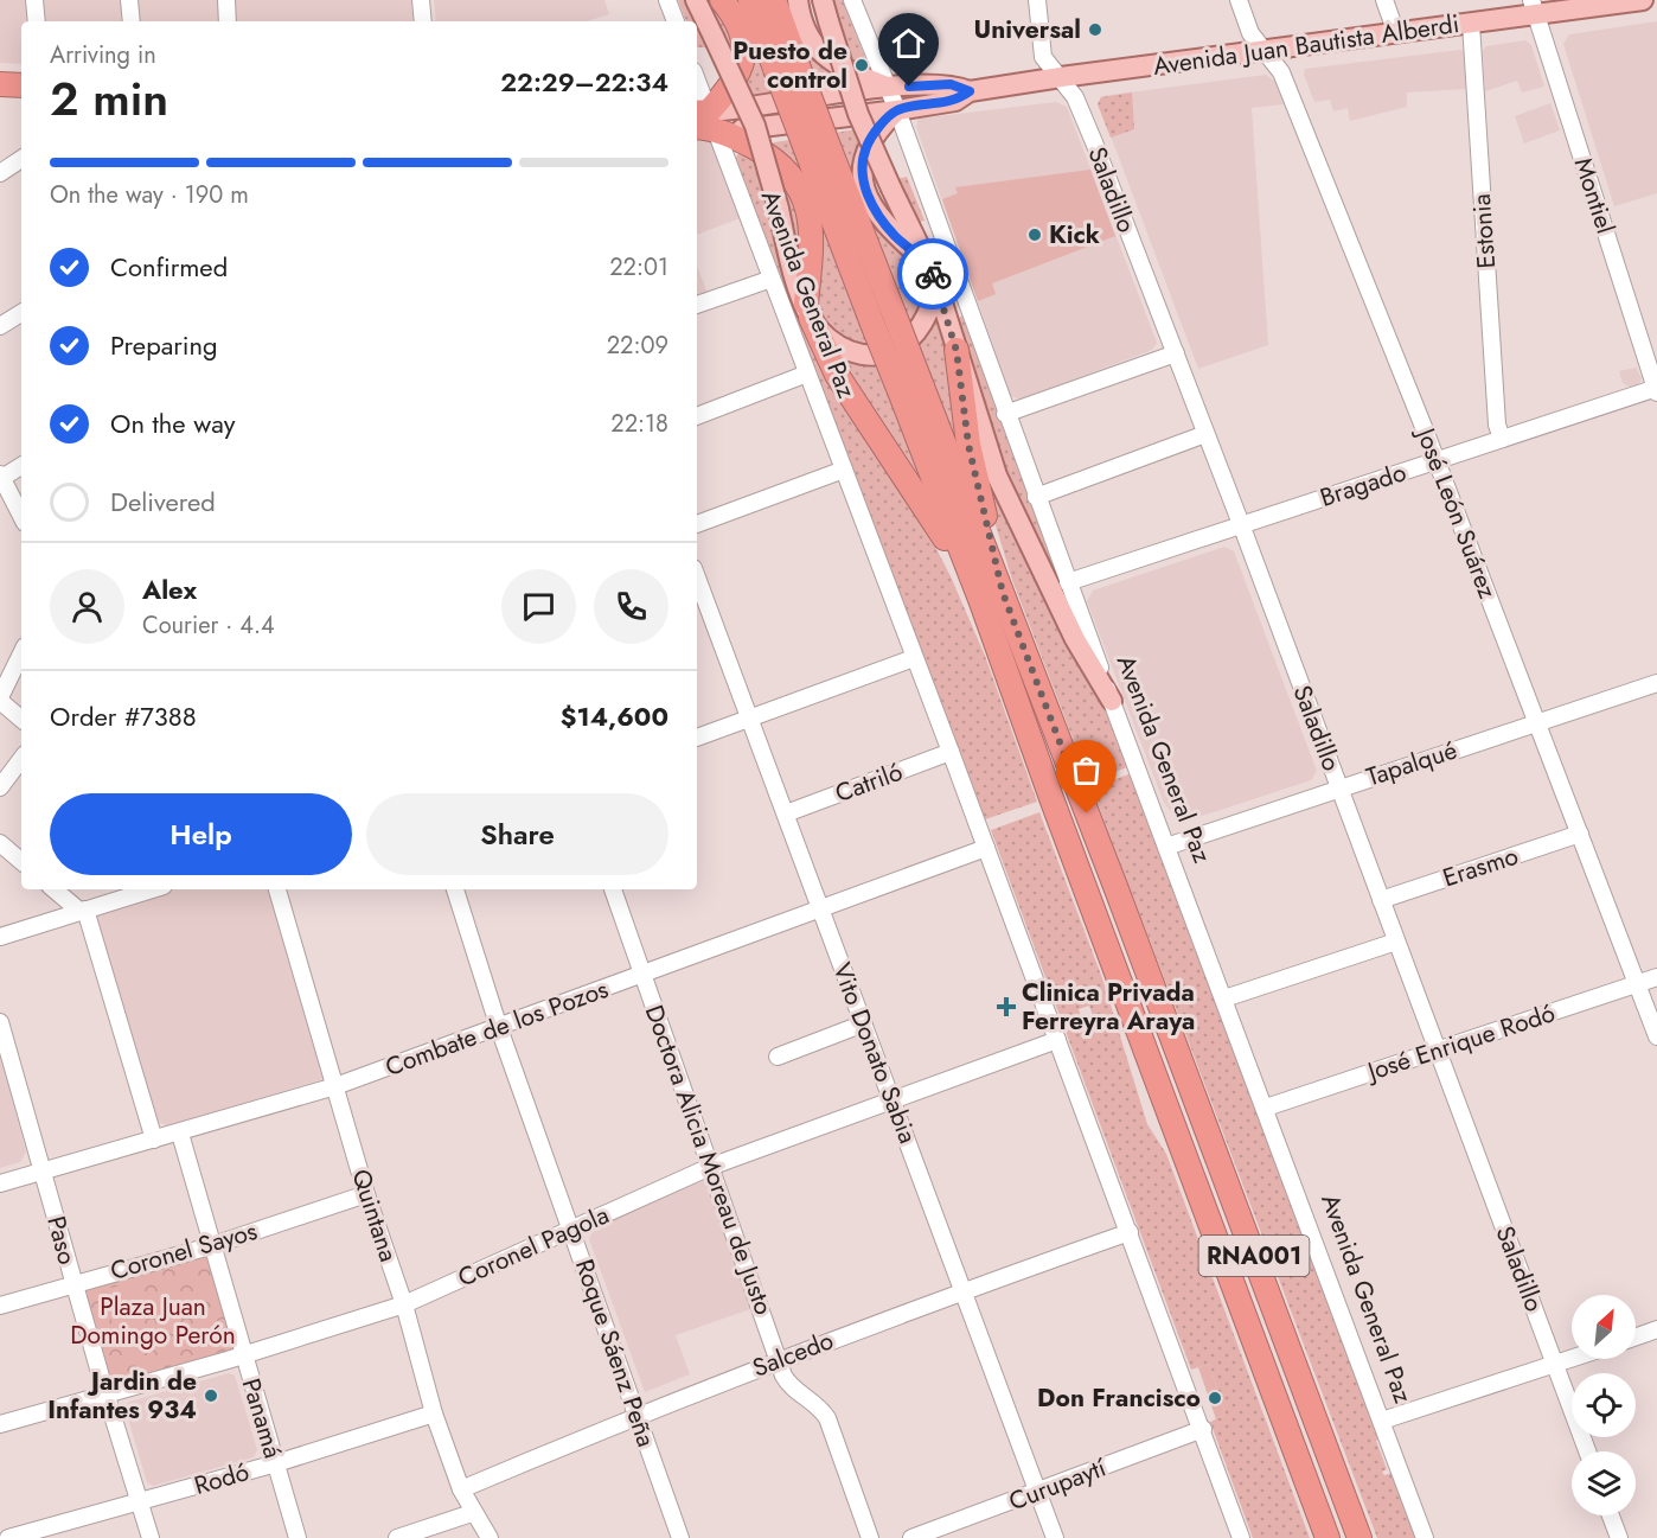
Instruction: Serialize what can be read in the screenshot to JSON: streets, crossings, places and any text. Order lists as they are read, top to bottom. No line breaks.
{"streets":{"highway":["Avenida General Paz","RNA001"],"main road":["Avenida Juan Bautista Alberdi"],"street":["Saladillo","Montiel","Estonia","Bragado","José León Suárez","Tapalqué","Catriló","Erasmo","Combate de los Pozos","José Enrique Rodó","Vito Donato Sabia","Doctora Alicia Moreau de Justo","Quintana","Paso","Coronel Pagola","Coronel Sayos","Roque Sáenz Peña","Salcedo","Panamá","Rodó","Curupaytí"]},"crossings":[["Avenida Juan Bautista Alberdi","Saladillo"],["Avenida Juan Bautista Alberdi","Montiel"],["Avenida Juan Bautista Alberdi","Estonia"],["Avenida Juan Bautista Alberdi","Avenida General Paz"],["Avenida Juan Bautista Alberdi","José León Suárez"],["Saladillo","Bragado"],["Saladillo","Tapalqué"],["Saladillo","Erasmo"],["Saladillo","José Enrique Rodó"],["Montiel","Bragado"],["Estonia","Bragado"],["Avenida General Paz","Bragado"],["Avenida General Paz","Tapalqué"],["Avenida General Paz","Catriló"],["Avenida General Paz","Combate de los Pozos"],["Avenida General Paz","José Enrique Rodó"],["Avenida General Paz","Coronel Pagola"],["Avenida General Paz","Salcedo"],["Avenida General Paz","Curupaytí"],["Bragado","José León Suárez"],["José León Suárez","Tapalqué"],["José León Suárez","Erasmo"],["José León Suárez","José Enrique Rodó"],["Catriló","Vito Donato Sabia"],["Combate de los Pozos","Vito Donato Sabia"],["Combate de los Pozos","Doctora Alicia Moreau de Justo"],["Combate de los Pozos","Quintana"],["Combate de los Pozos","Paso"],["Combate de los Pozos","Roque Sáenz Peña"],["Combate de los Pozos","Panamá"],["Vito Donato Sabia","Coronel Pagola"],["Vito Donato Sabia","Salcedo"],["Vito Donato Sabia","Curupaytí"],["Doctora Alicia Moreau de Justo","Coronel Pagola"],["Doctora Alicia Moreau de Justo","Salcedo"],["Quintana","Coronel Pagola"],["Quintana","Coronel Sayos"],["Quintana","Salcedo"],["Quintana","Rodó"],["Paso","Coronel Pagola"],["Paso","Coronel Sayos"],["Paso","Rodó"],["Coronel Pagola","Roque Sáenz Peña"],["Coronel Pagola","Panamá"],["Coronel Sayos","Panamá"],["Roque Sáenz Peña","Salcedo"],["Panamá","Rodó"]],"parks":["Plaza Juan Domingo Perón"],"places":{"other":["Universal","Puesto de control","Kick","Jardin de Infantes 934","Don Francisco"],"health":["Clinica Privada Ferreyra Araya"]},"north":"top right","page":{"heading":["2 min","Arriving in","22:29–22:34"],"panel":["Alex","Courier · 4.4","Order #7388","$14,600"],"bar":"On the way · 190 m","list":[["Confirmed","22:01"],["Preparing","22:09"],["On the way","22:18"],"Delivered"],"buttons":["Help","Share"]}}
